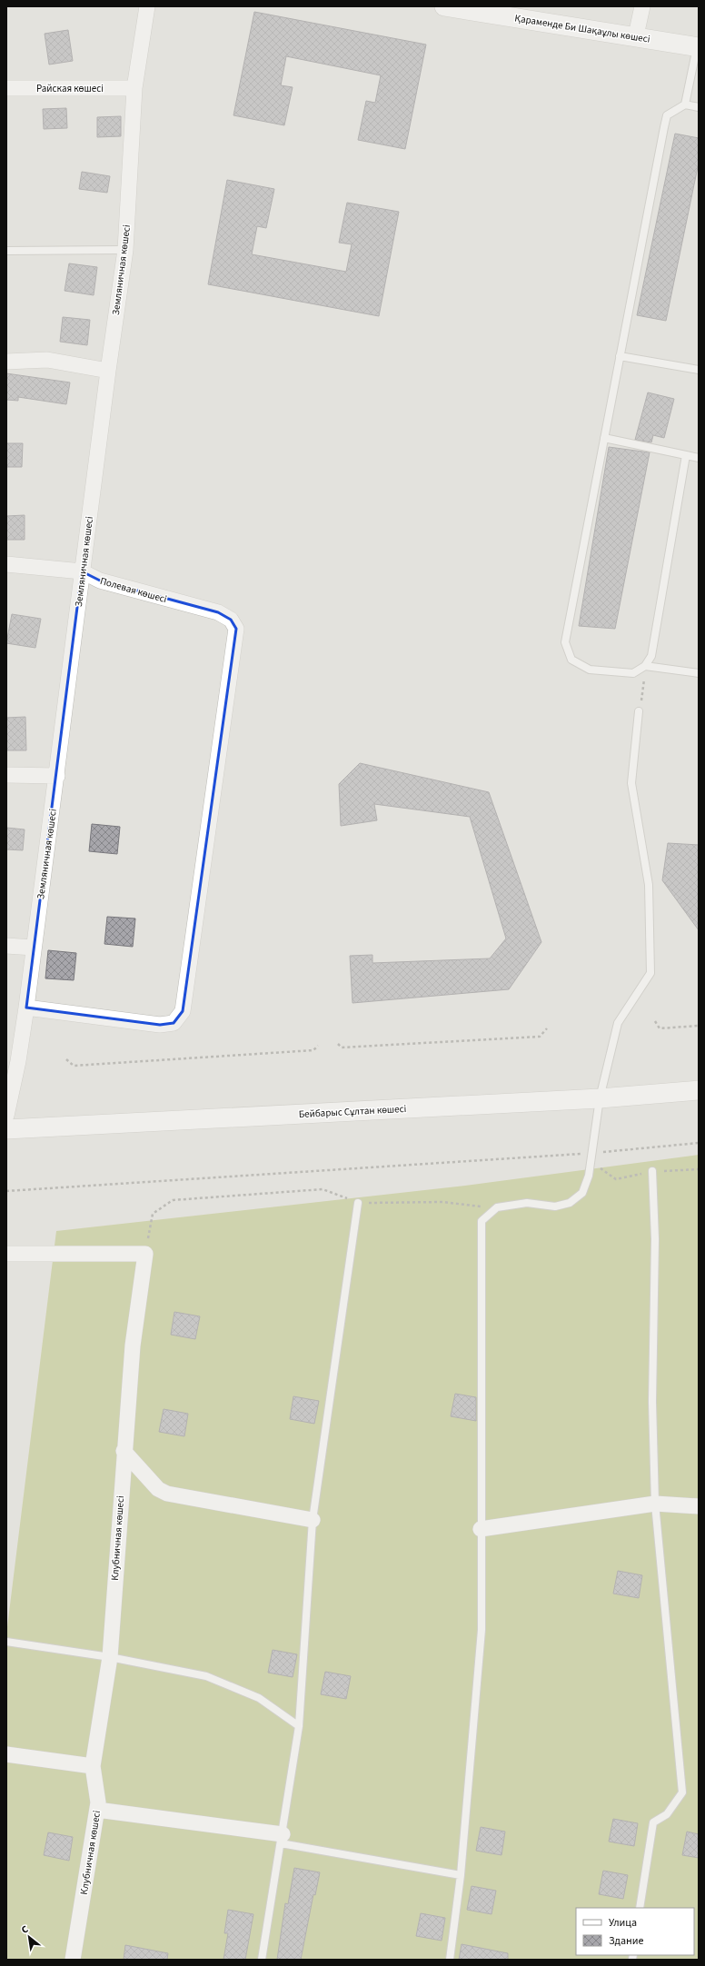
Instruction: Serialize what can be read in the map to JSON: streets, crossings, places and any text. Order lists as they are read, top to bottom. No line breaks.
{"streets":{"street":["Қараменде Би Шақаұлы көшесі","Райская көшесі","Земляничная көшесі","Полевая көшесі","Бейбарыс Сұлтан көшесі","Клубничная көшесі"]},"crossings":[["Райская көшесі","Земляничная көшесі"],["Земляничная көшесі","Полевая көшесі"]],"legend":["Улица","Здание"],"north":"top left"}
